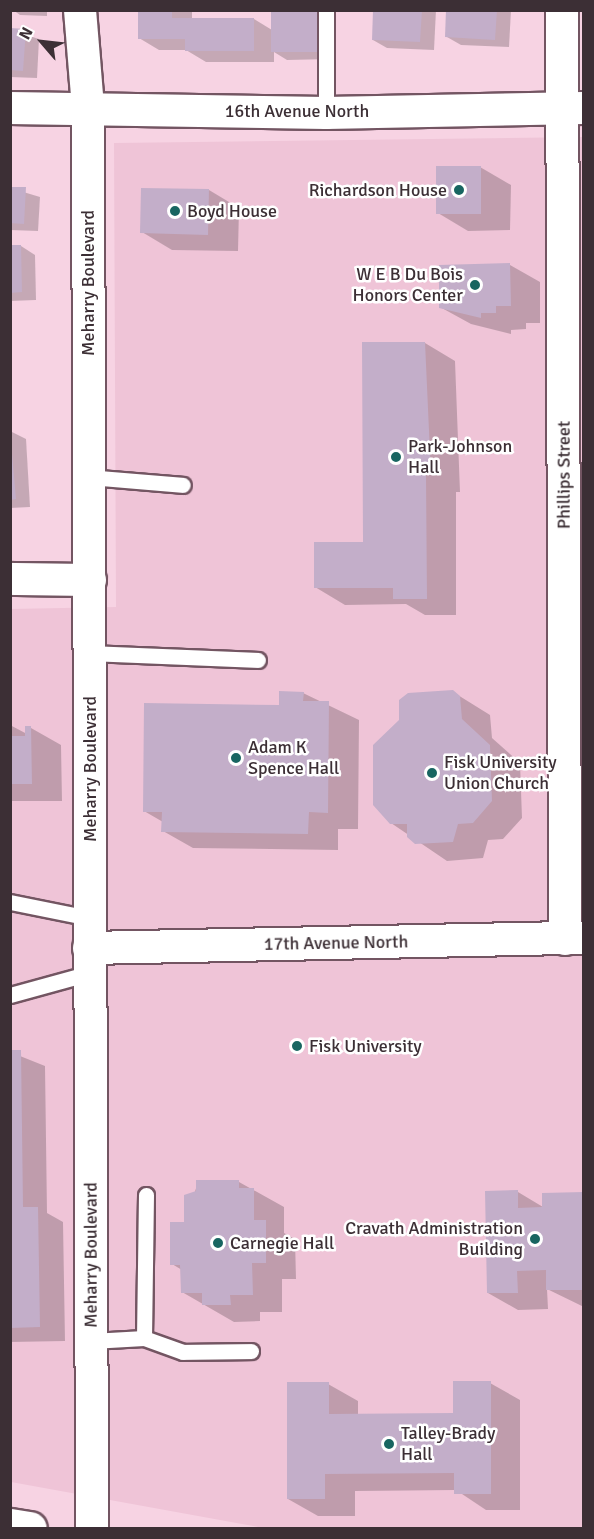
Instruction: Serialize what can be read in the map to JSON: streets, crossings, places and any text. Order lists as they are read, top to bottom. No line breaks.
{"streets":{"street":["16th Avenue North","Meharry Boulevard","Phillips Street","17th Avenue North"]},"crossings":[["16th Avenue North","Meharry Boulevard"],["16th Avenue North","Phillips Street"],["Meharry Boulevard","17th Avenue North"],["Phillips Street","17th Avenue North"]],"places":["Richardson House","Boyd House","W E B Du Bois Honors Center","Park-Johnson Hall","Adam K Spence Hall","Fisk University Union Church","Fisk University","Cravath Administration Building","Carnegie Hall","Talley-Brady Hall"],"north":"top left"}
